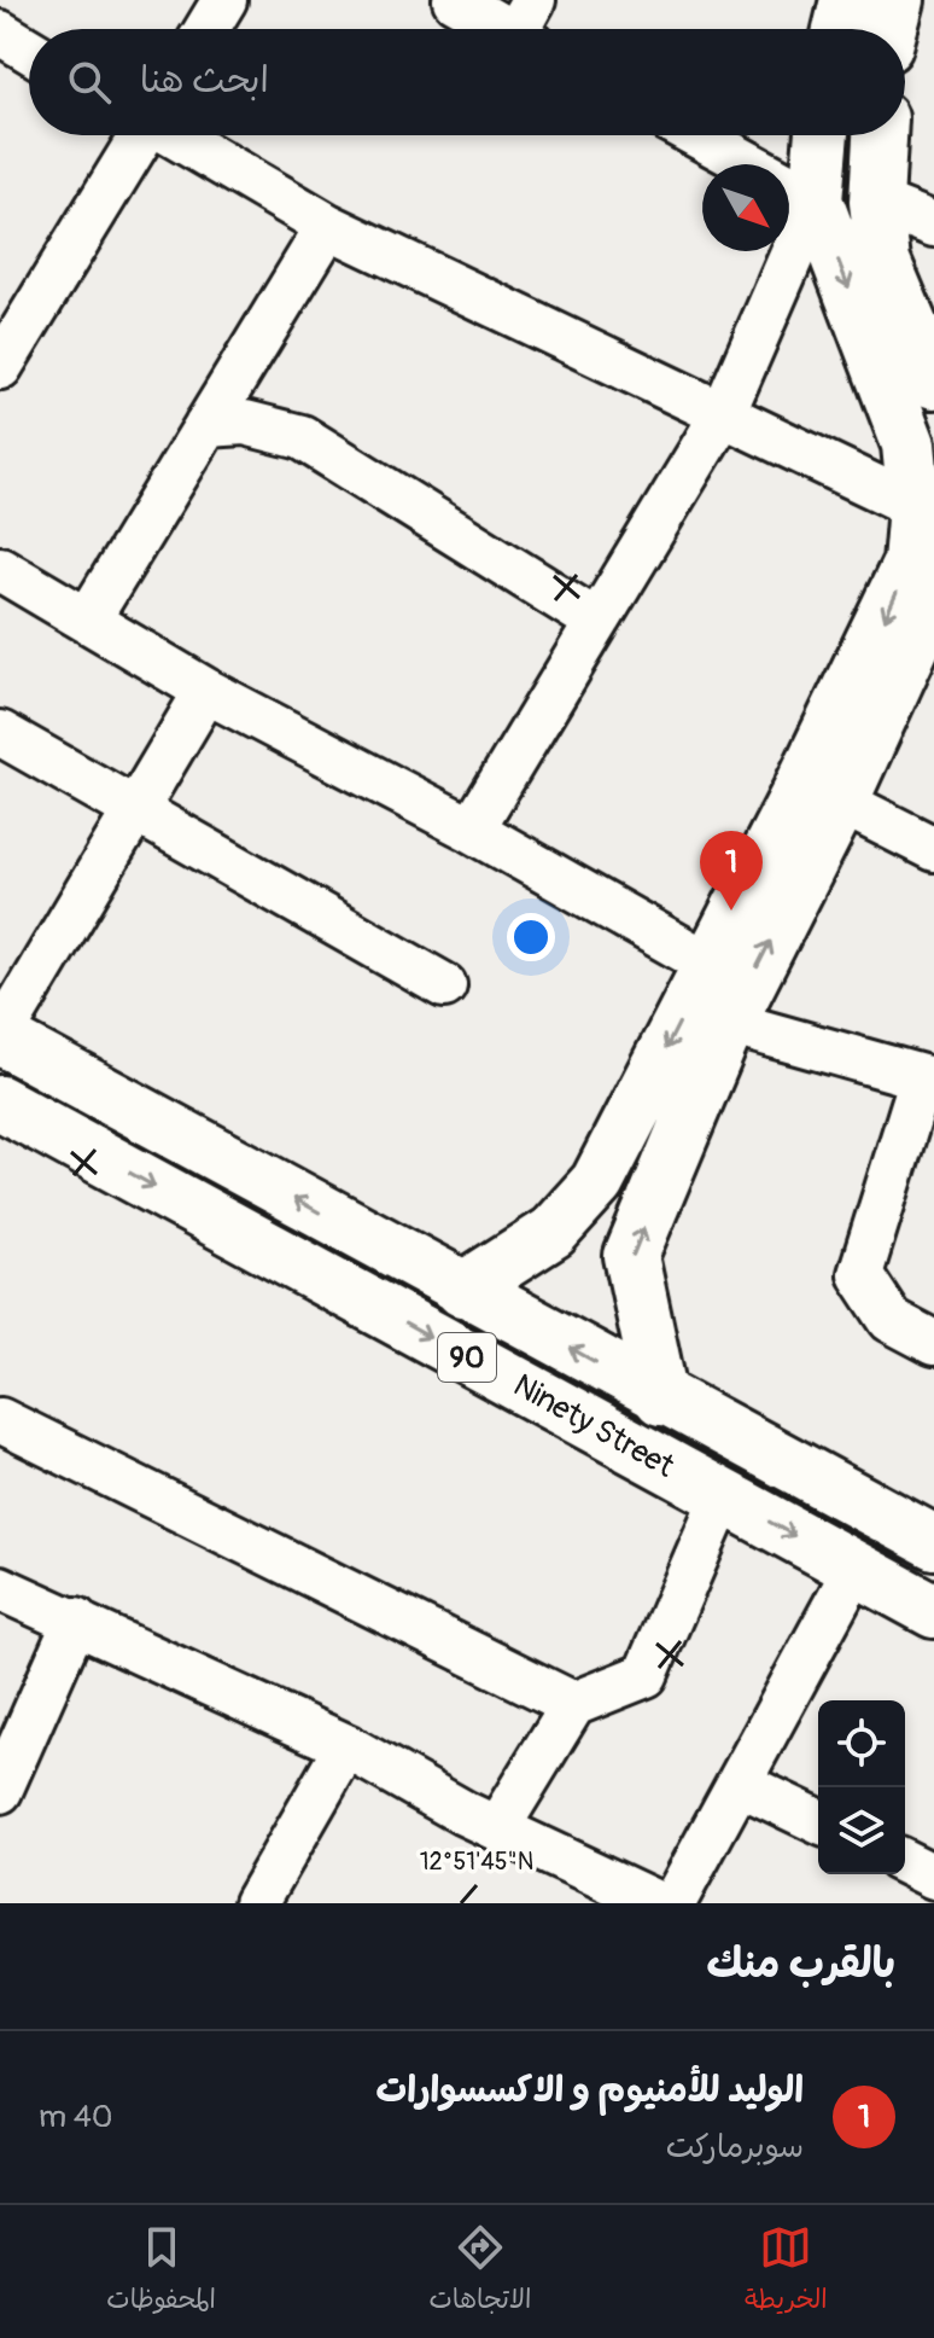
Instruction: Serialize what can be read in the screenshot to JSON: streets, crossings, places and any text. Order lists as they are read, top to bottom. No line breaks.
{"streets":{"main road":["90","Ninety Street"]},"north":"bottom right","page":{"search":"ابحث هنا","pins":"1","heading":"بالقرب منك","list":[{"mark":"1","name":"الوليد للأمنيوم و الاكسسوارات","note":"سوبرماركت","value":"40 m"}],"nav":["الخريطة","الاتجاهات","المحفوظات"]},"coordinates":["12°51'45\"N"]}
